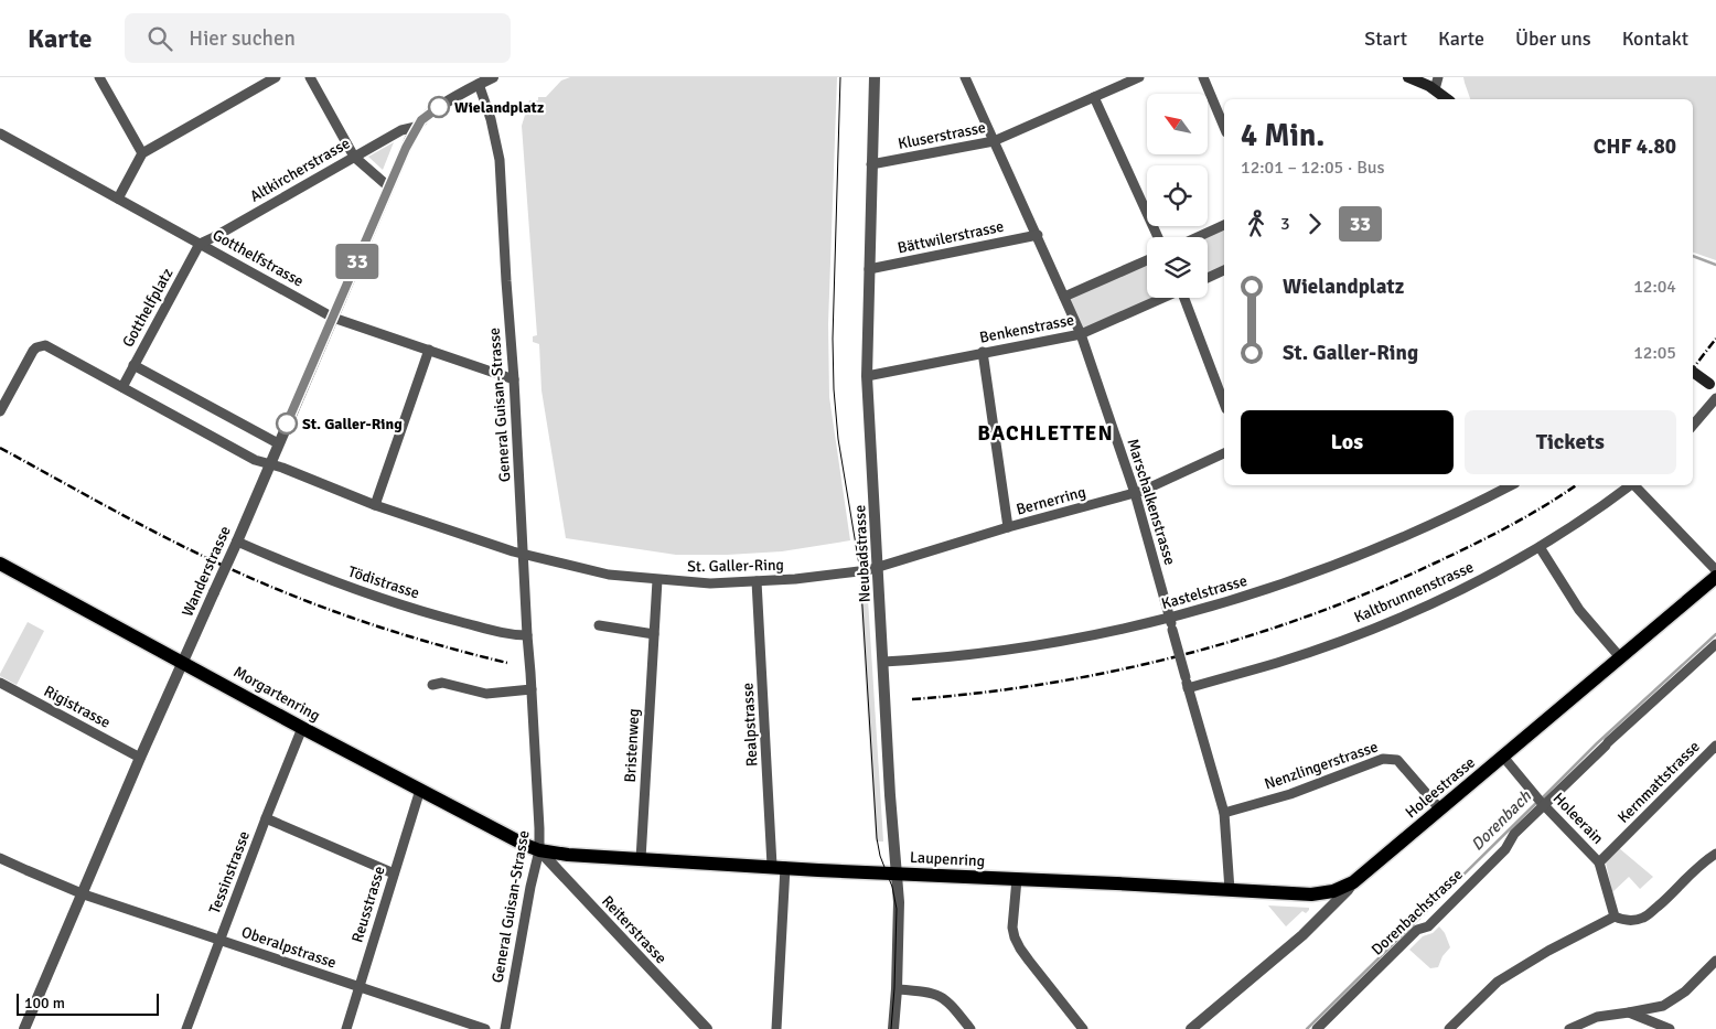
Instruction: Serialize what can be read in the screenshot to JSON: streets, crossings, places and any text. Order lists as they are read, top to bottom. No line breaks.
{"streets":{"main road":["Morgartenring","Holeestrasse","Laupenring"],"street":["Kluserstrasse","Altkircherstrasse","Bättwilerstrasse","Gotthelfstrasse","Gotthelfplatz","Benkenstrasse","General Guisan-Strasse","Bernerring","Marschalkenstrasse","Neubadstrasse","St. Galler-Ring","Wanderstrasse","Tödistrasse","Kastelstrasse","Kaltbrunnenstrasse","Rigistrasse","Realpstrasse","Bristenweg","Nenzlingerstrasse","Kernmattstrasse","Holeerain","Tessinstrasse","Reusstrasse","Dorenbachstrasse","Reiterstrasse","Oberalpstrasse"]},"crossings":[["Kluserstrasse","Marschalkenstrasse"],["Kluserstrasse","Neubadstrasse"],["Altkircherstrasse","Gotthelfstrasse"],["Altkircherstrasse","Gotthelfplatz"],["Altkircherstrasse","Wanderstrasse"],["Bättwilerstrasse","Marschalkenstrasse"],["Bättwilerstrasse","Neubadstrasse"],["Gotthelfstrasse","Gotthelfplatz"],["Gotthelfstrasse","General Guisan-Strasse"],["Gotthelfstrasse","Wanderstrasse"],["Gotthelfplatz","St. Galler-Ring"],["Benkenstrasse","Marschalkenstrasse"],["Benkenstrasse","Neubadstrasse"],["General Guisan-Strasse","St. Galler-Ring"],["General Guisan-Strasse","Tödistrasse"],["General Guisan-Strasse","Morgartenring"],["General Guisan-Strasse","Laupenring"],["General Guisan-Strasse","Reiterstrasse"],["Bernerring","Marschalkenstrasse"],["Bernerring","Neubadstrasse"],["Bernerring","St. Galler-Ring"],["Marschalkenstrasse","Kastelstrasse"],["Marschalkenstrasse","Kaltbrunnenstrasse"],["Marschalkenstrasse","Nenzlingerstrasse"],["Marschalkenstrasse","Laupenring"],["Neubadstrasse","St. Galler-Ring"],["Neubadstrasse","Kastelstrasse"],["Neubadstrasse","Laupenring"],["St. Galler-Ring","Wanderstrasse"],["St. Galler-Ring","Realpstrasse"],["St. Galler-Ring","Bristenweg"],["Wanderstrasse","Tödistrasse"],["Wanderstrasse","Morgartenring"],["Wanderstrasse","Rigistrasse"],["Wanderstrasse","Oberalpstrasse"],["Morgartenring","Laupenring"],["Morgartenring","Tessinstrasse"],["Morgartenring","Reusstrasse"],["Morgartenring","Reiterstrasse"],["Realpstrasse","Laupenring"],["Bristenweg","Laupenring"],["Nenzlingerstrasse","Holeestrasse"],["Kernmattstrasse","Holeerain"],["Holeestrasse","Holeerain"],["Holeestrasse","Laupenring"],["Holeerain","Dorenbachstrasse"],["Laupenring","Reiterstrasse"],["Tessinstrasse","Oberalpstrasse"],["Reusstrasse","Oberalpstrasse"]],"districts":["BACHLETTEN"],"water":["Dorenbach"],"places":["Wielandplatz","St. Galler-Ring"],"lines":["bus line 33"],"scale_bar":"100 m","north":"top left","page":{"header":"Karte","search":"Hier suchen","nav":["Start","Karte","Über uns","Kontakt"],"on_map":"33","heading":["4 Min.","12:01 – 12:05 · Bus","CHF 4.80"],"legs":["3","33"],"list":[{"name":"Wielandplatz","value":"12:04"},{"name":"St. Galler-Ring","value":"12:05"}],"buttons":["Los","Tickets"],"scale":"100 m"}}
